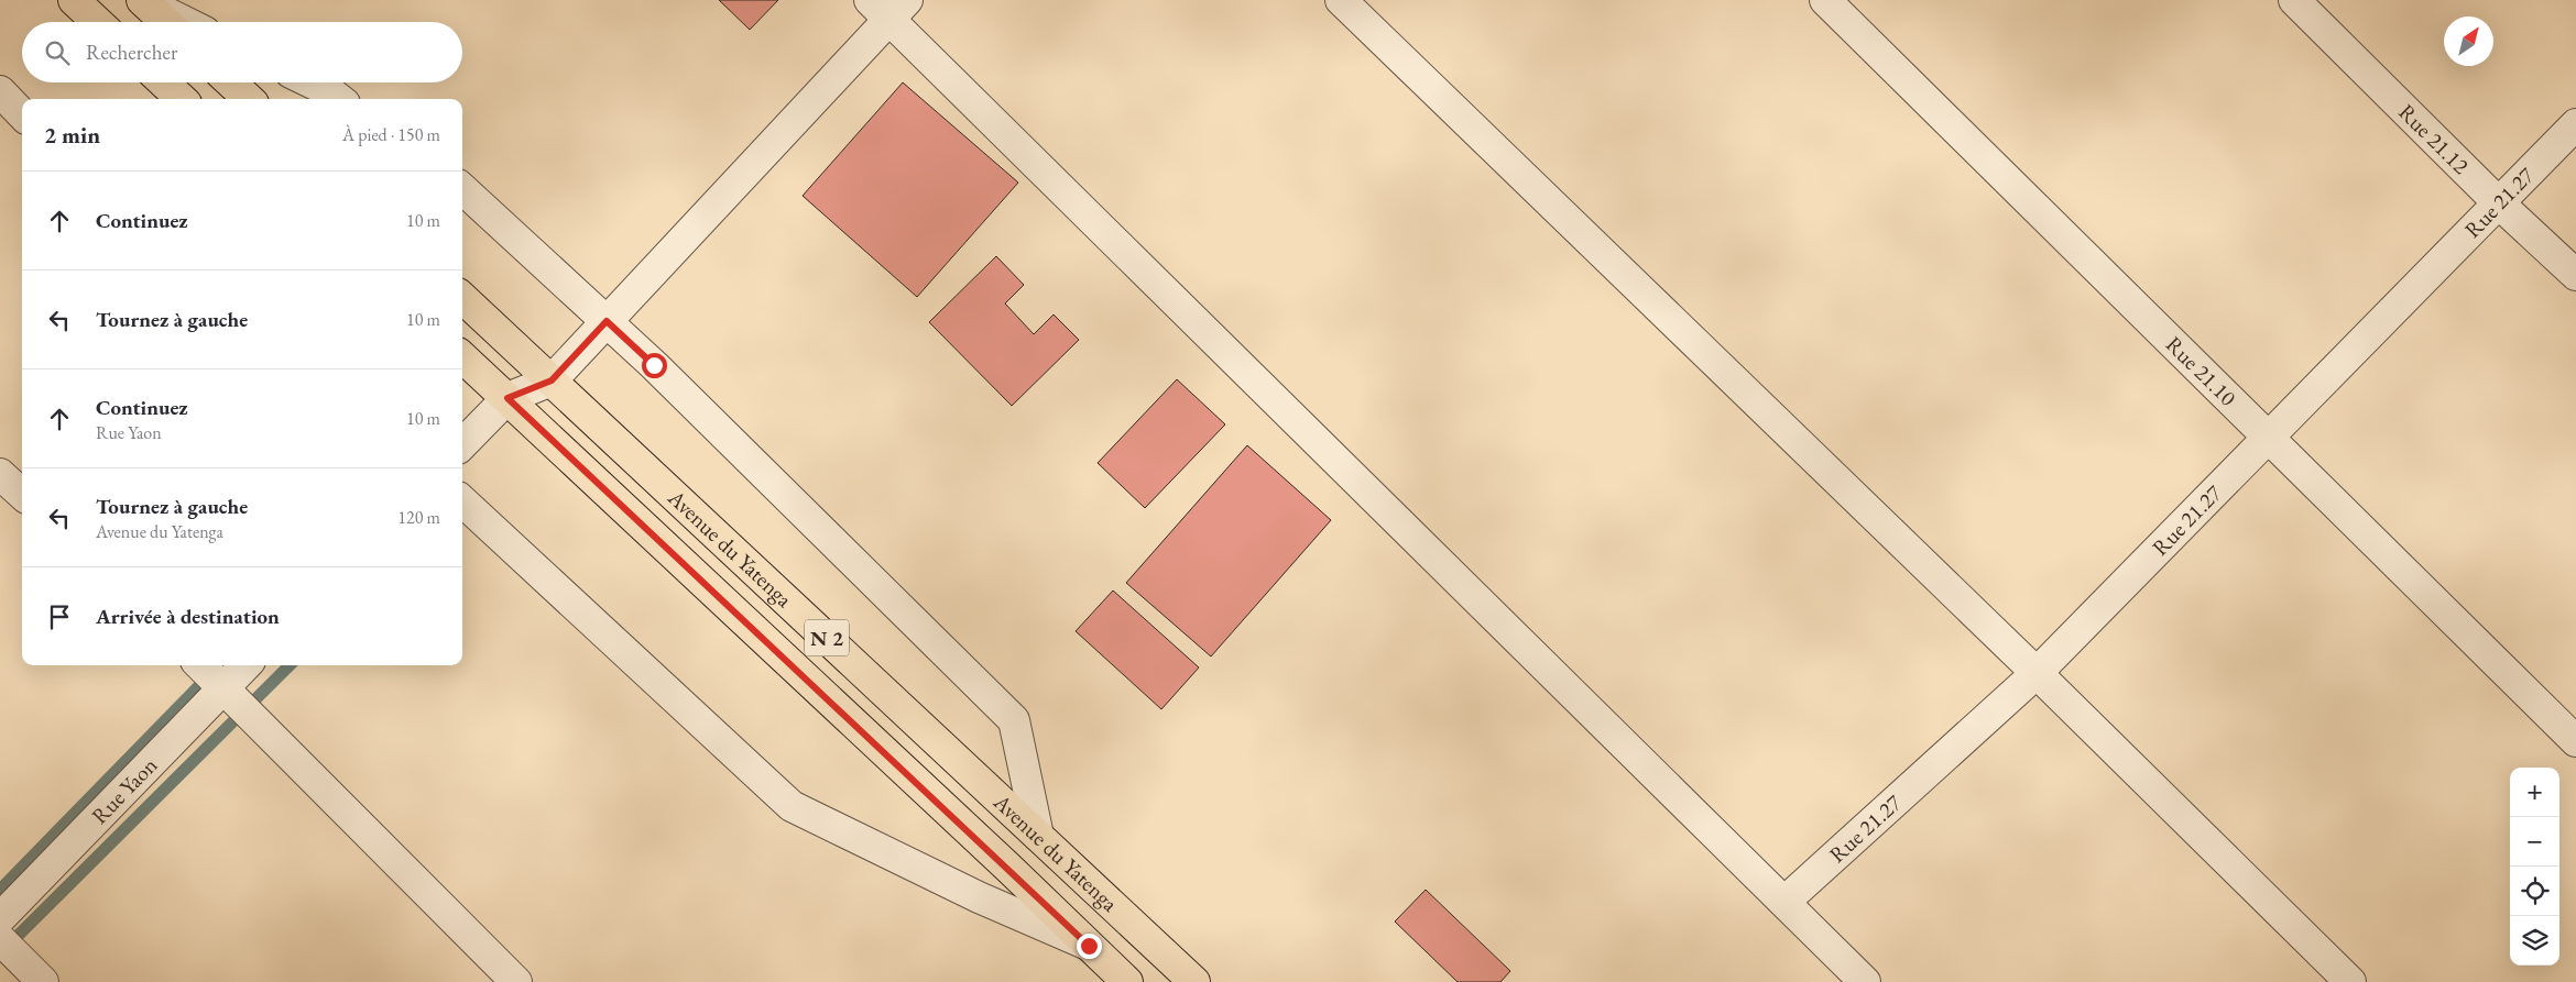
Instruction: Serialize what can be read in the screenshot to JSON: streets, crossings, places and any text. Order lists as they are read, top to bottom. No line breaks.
{"streets":{"main road":["Avenue du Yatenga","N 2"],"street":["Rue 21.12","Rue 21.27","Rue 21.10","Rue Yaon"]},"crossings":[["Rue 21.12","Rue 21.27"],["Rue 21.27","Rue 21.10"]],"north":"top right","page":{"search":"Rechercher","heading":["2 min","À pied · 150 m"],"list":[["Continuez","10 m"],["Tournez à gauche","10 m"],["Continuez","Rue Yaon","10 m"],["Tournez à gauche","Avenue du Yatenga","120 m"],"Arrivée à destination"],"map_buttons":["+","−"]}}
